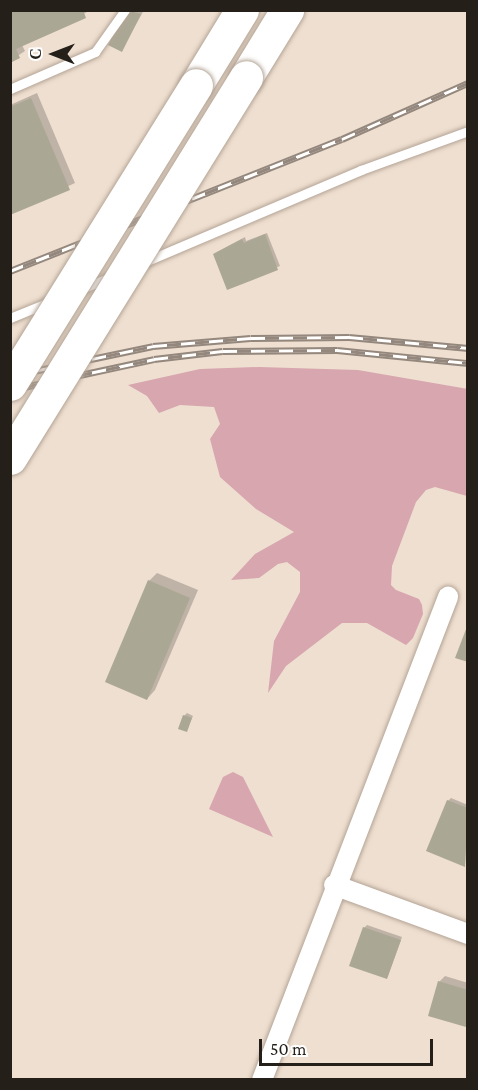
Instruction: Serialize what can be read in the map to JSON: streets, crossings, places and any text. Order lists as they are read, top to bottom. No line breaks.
{"scale_bar":"50 m","north":"left"}
